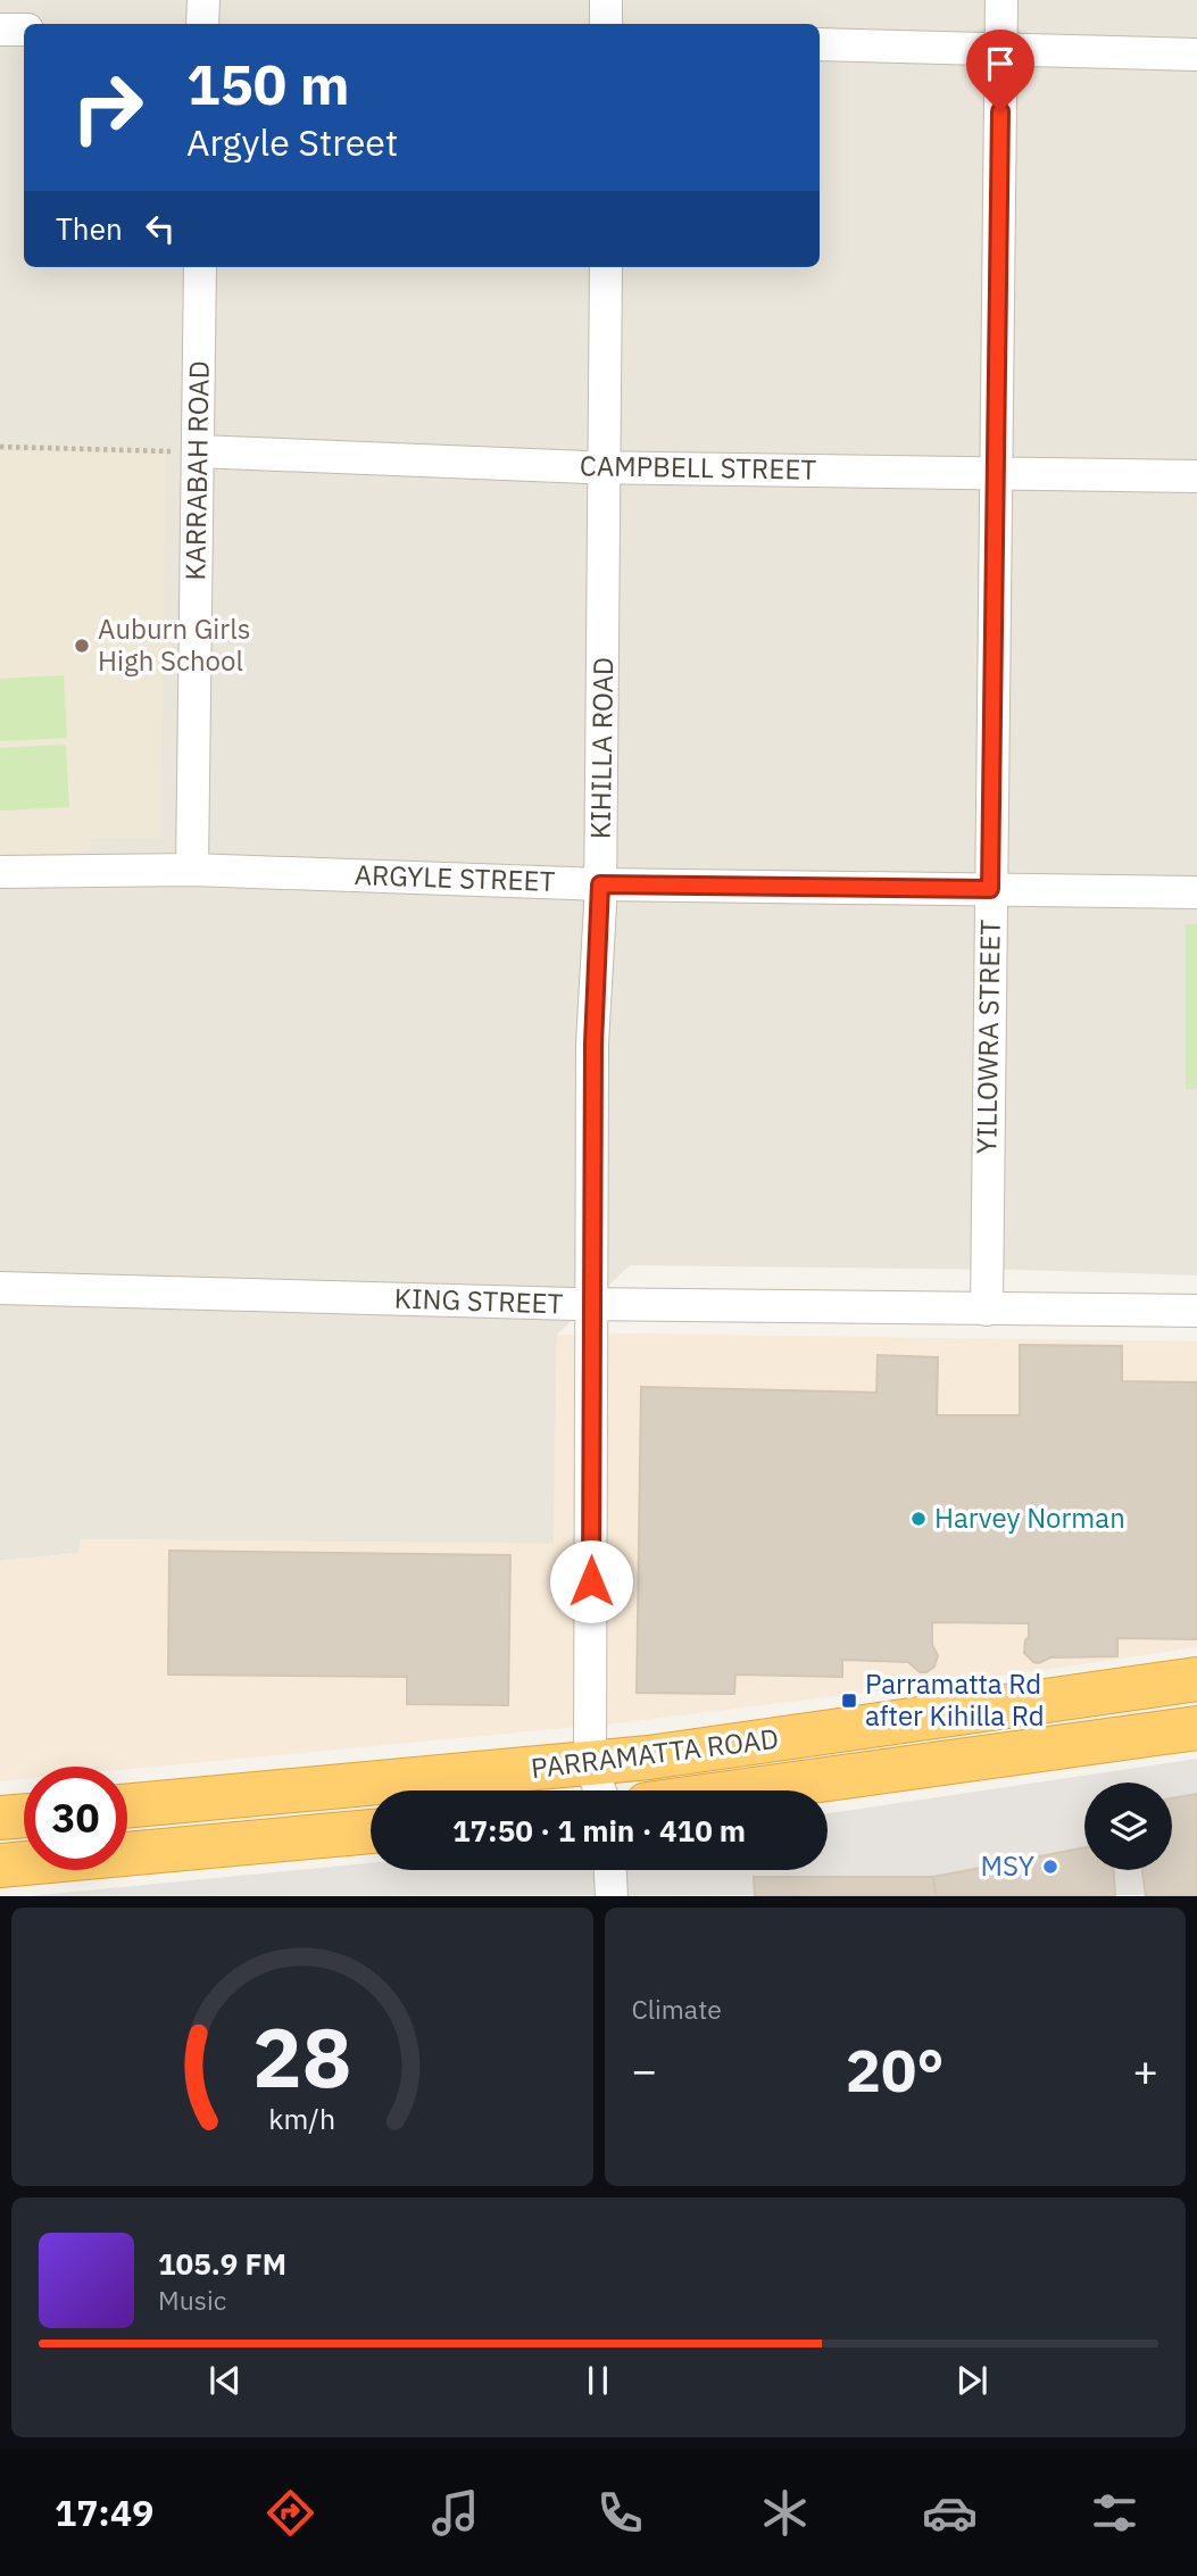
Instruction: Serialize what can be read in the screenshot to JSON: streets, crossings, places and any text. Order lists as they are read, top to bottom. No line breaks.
{"streets":{"highway":["PARRAMATTA ROAD"],"street":["CAMPBELL STREET","KARRABAH ROAD","KIHILLA ROAD","ARGYLE STREET","YILLOWRA STREET","KING STREET"]},"crossings":[["CAMPBELL STREET","KARRABAH ROAD"],["CAMPBELL STREET","KIHILLA ROAD"],["CAMPBELL STREET","YILLOWRA STREET"],["KARRABAH ROAD","ARGYLE STREET"],["KIHILLA ROAD","ARGYLE STREET"],["KIHILLA ROAD","KING STREET"],["KIHILLA ROAD","PARRAMATTA ROAD"],["ARGYLE STREET","YILLOWRA STREET"],["YILLOWRA STREET","KING STREET"]],"places":{"other":["Auburn Girls High School","Harvey Norman","MSY"],"transit":["Parramatta Rd after Kihilla Rd"]},"page":{"turn":["150 m","Argyle Street"],"then":"Then","limit":"30","trip":"17:50 · 1 min · 410 m","tile":"Climate","heat":["−","20°","+"],"song":["105.9 FM","Music"],"tabs":"17:49","gauge":["28","km/h"]}}
